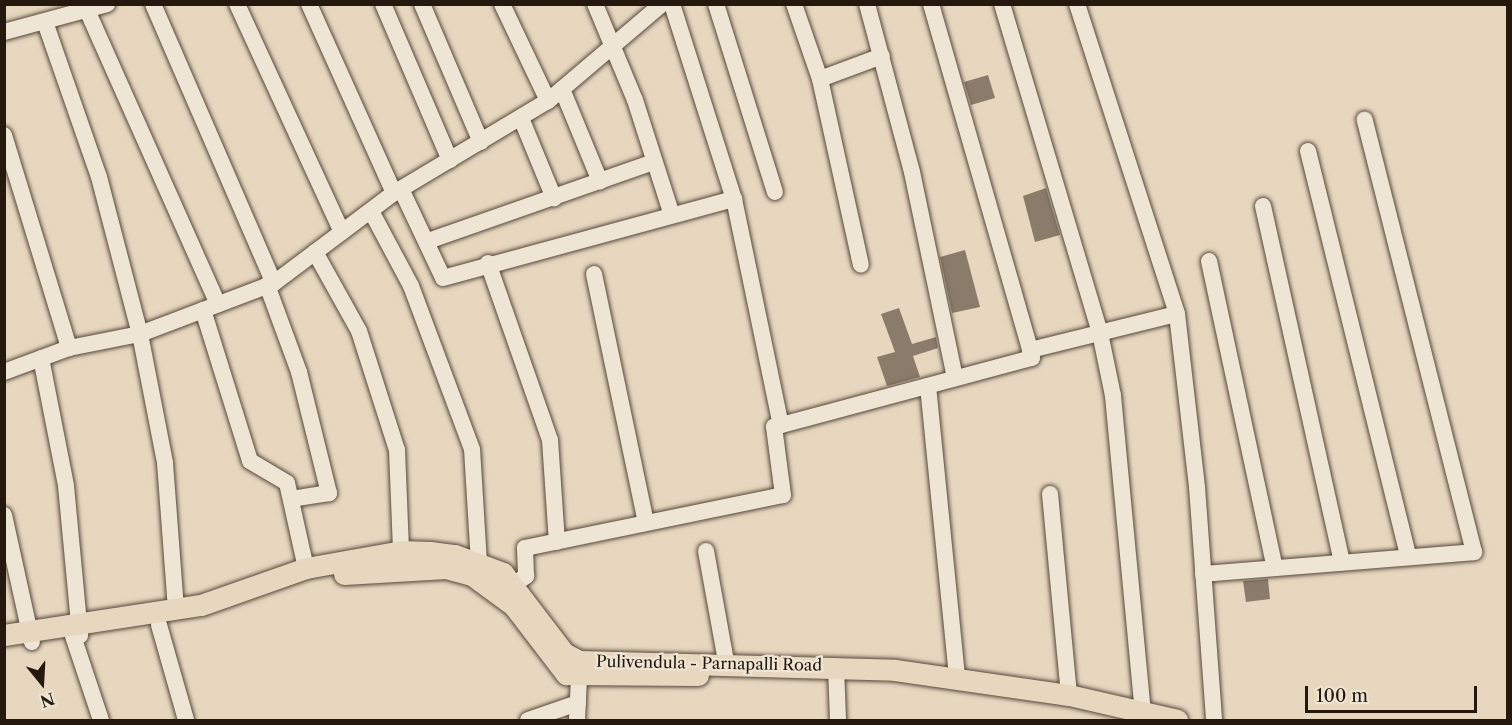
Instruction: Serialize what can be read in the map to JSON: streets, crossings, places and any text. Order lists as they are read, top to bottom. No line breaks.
{"streets":{"main road":["Pulivendula - Parnapalli Road"]},"scale_bar":"100 m","north":"bottom"}
